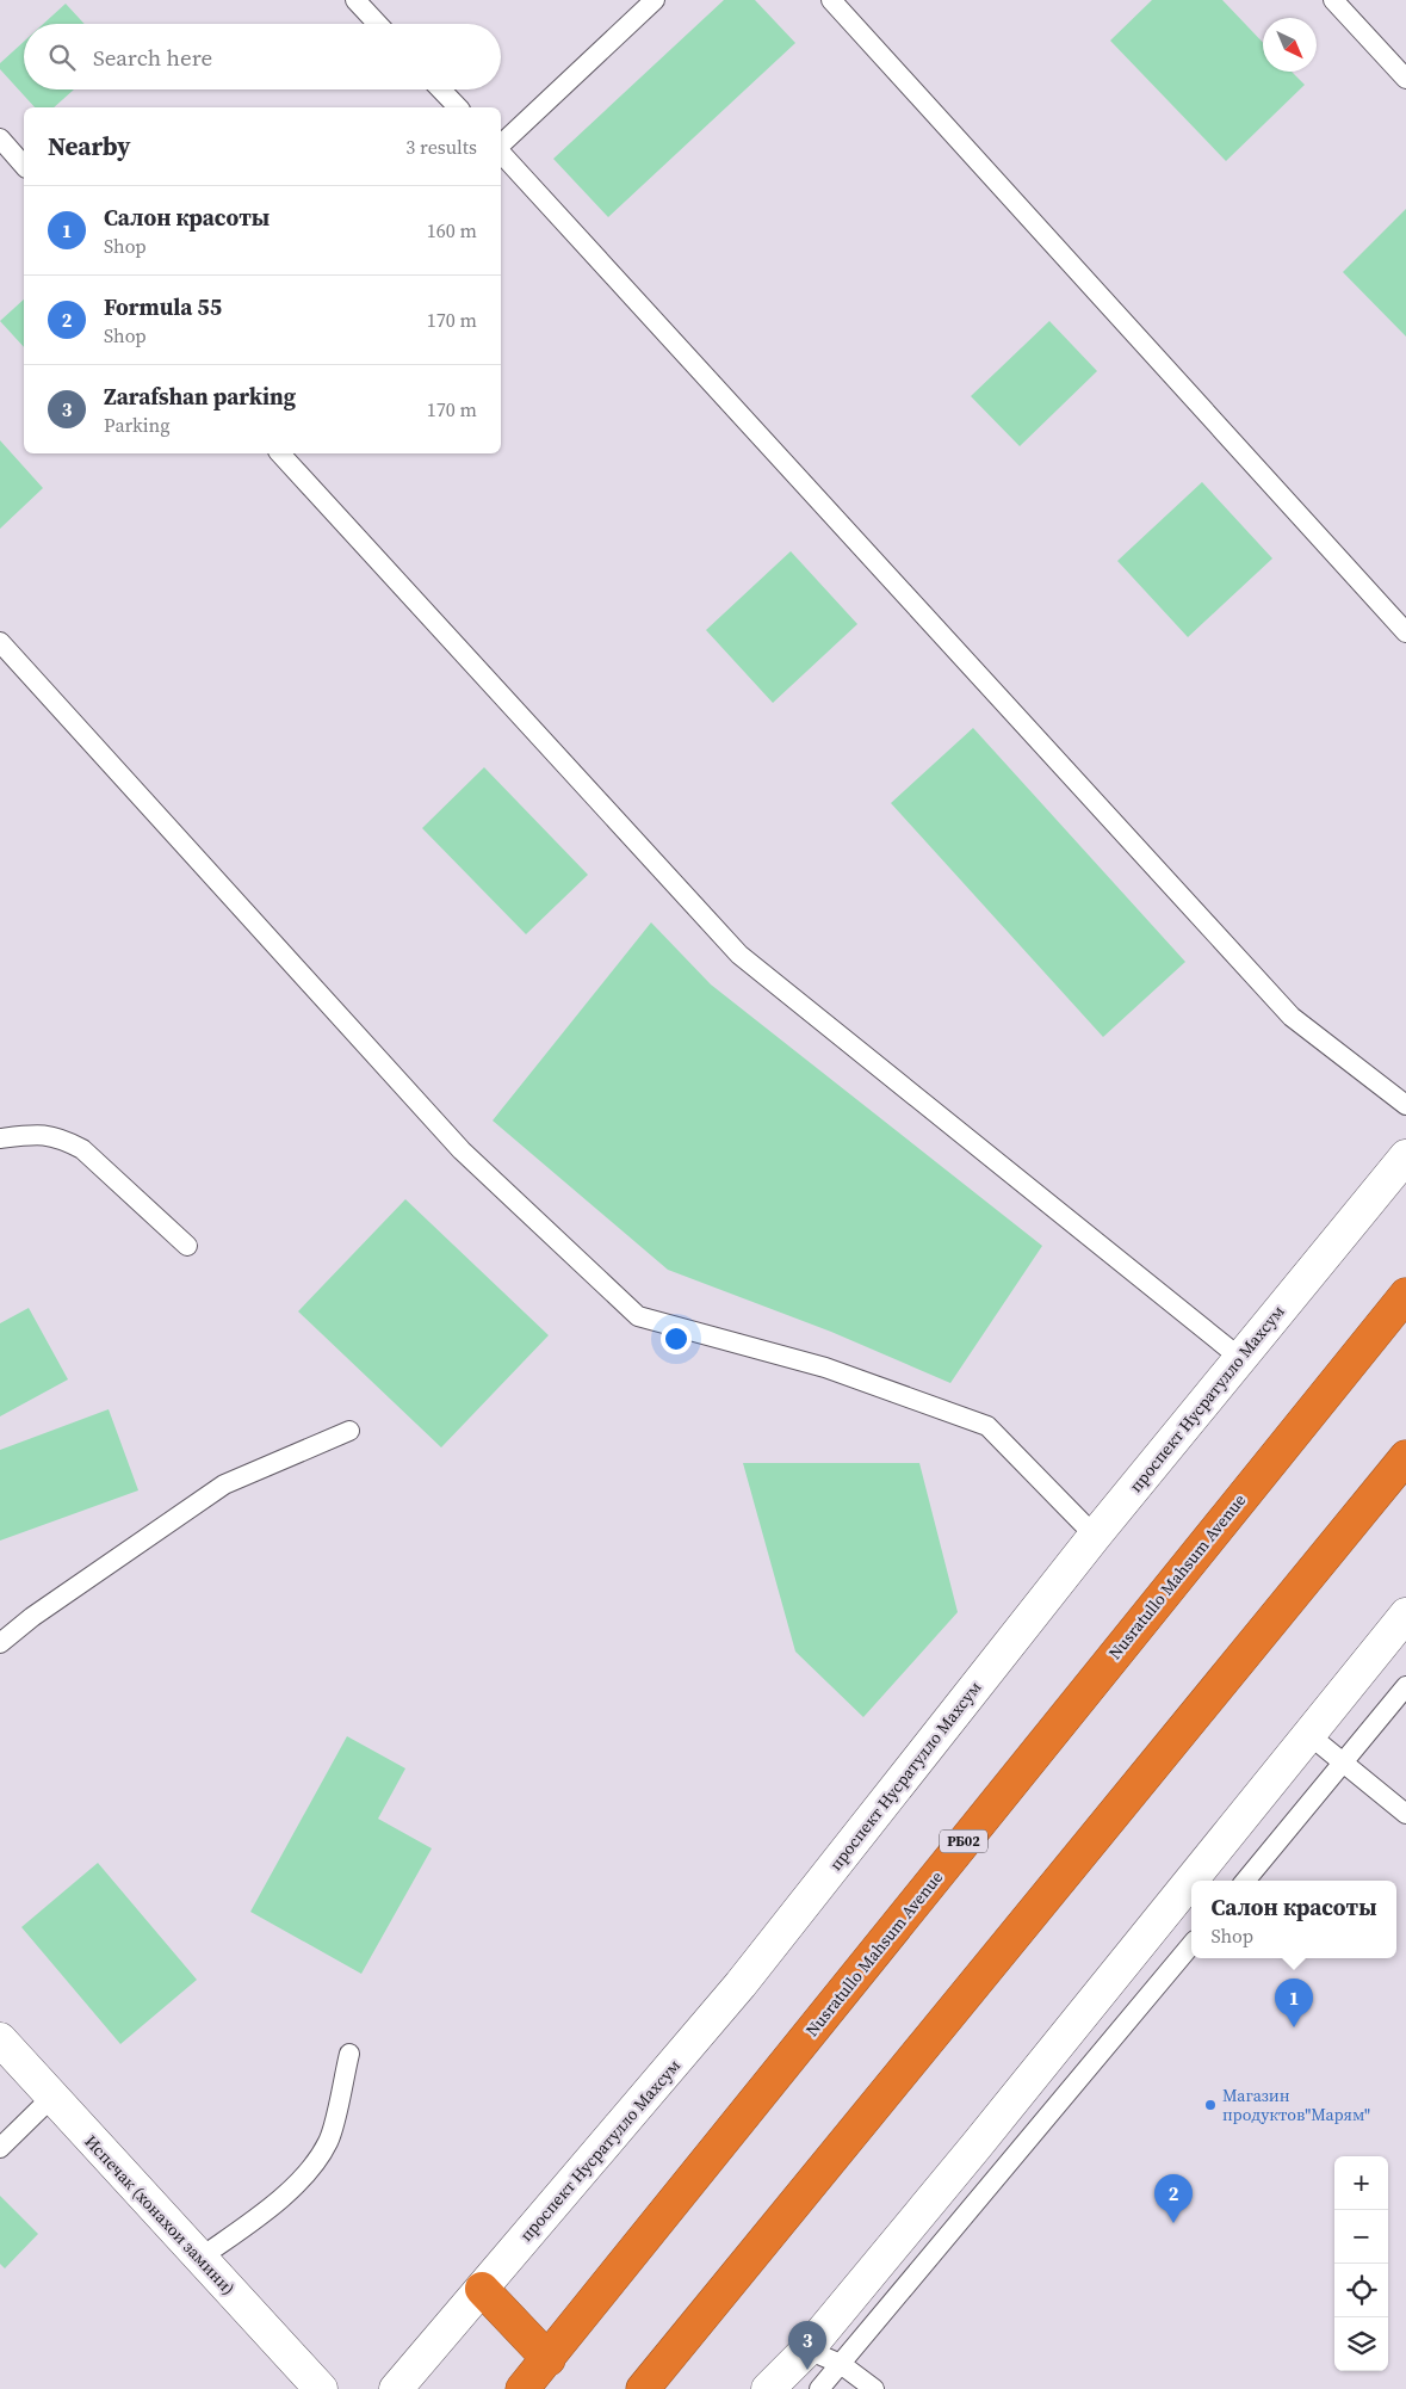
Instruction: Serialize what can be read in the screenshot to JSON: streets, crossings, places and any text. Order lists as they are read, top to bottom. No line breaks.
{"streets":{"highway":["Nusratullo Mahsum Avenue","РБ02"],"street":["проспект Нусратулло Махсум","Испечак (хонахои замини)"]},"places":["Магазин продуктов\"Марям\""],"north":"bottom right","page":{"search":"Search here","heading":["Nearby","3 results"],"list":[{"mark":"1","name":"Салон красоты","note":"Shop","value":"160 m"},{"mark":"2","name":"Formula 55","note":"Shop","value":"170 m"},{"mark":"3","name":"Zarafshan parking","note":"Parking","value":"170 m"}],"popup":["Салон красоты","Shop"],"pins":["1","2","3"],"map_buttons":["+","−"]}}
